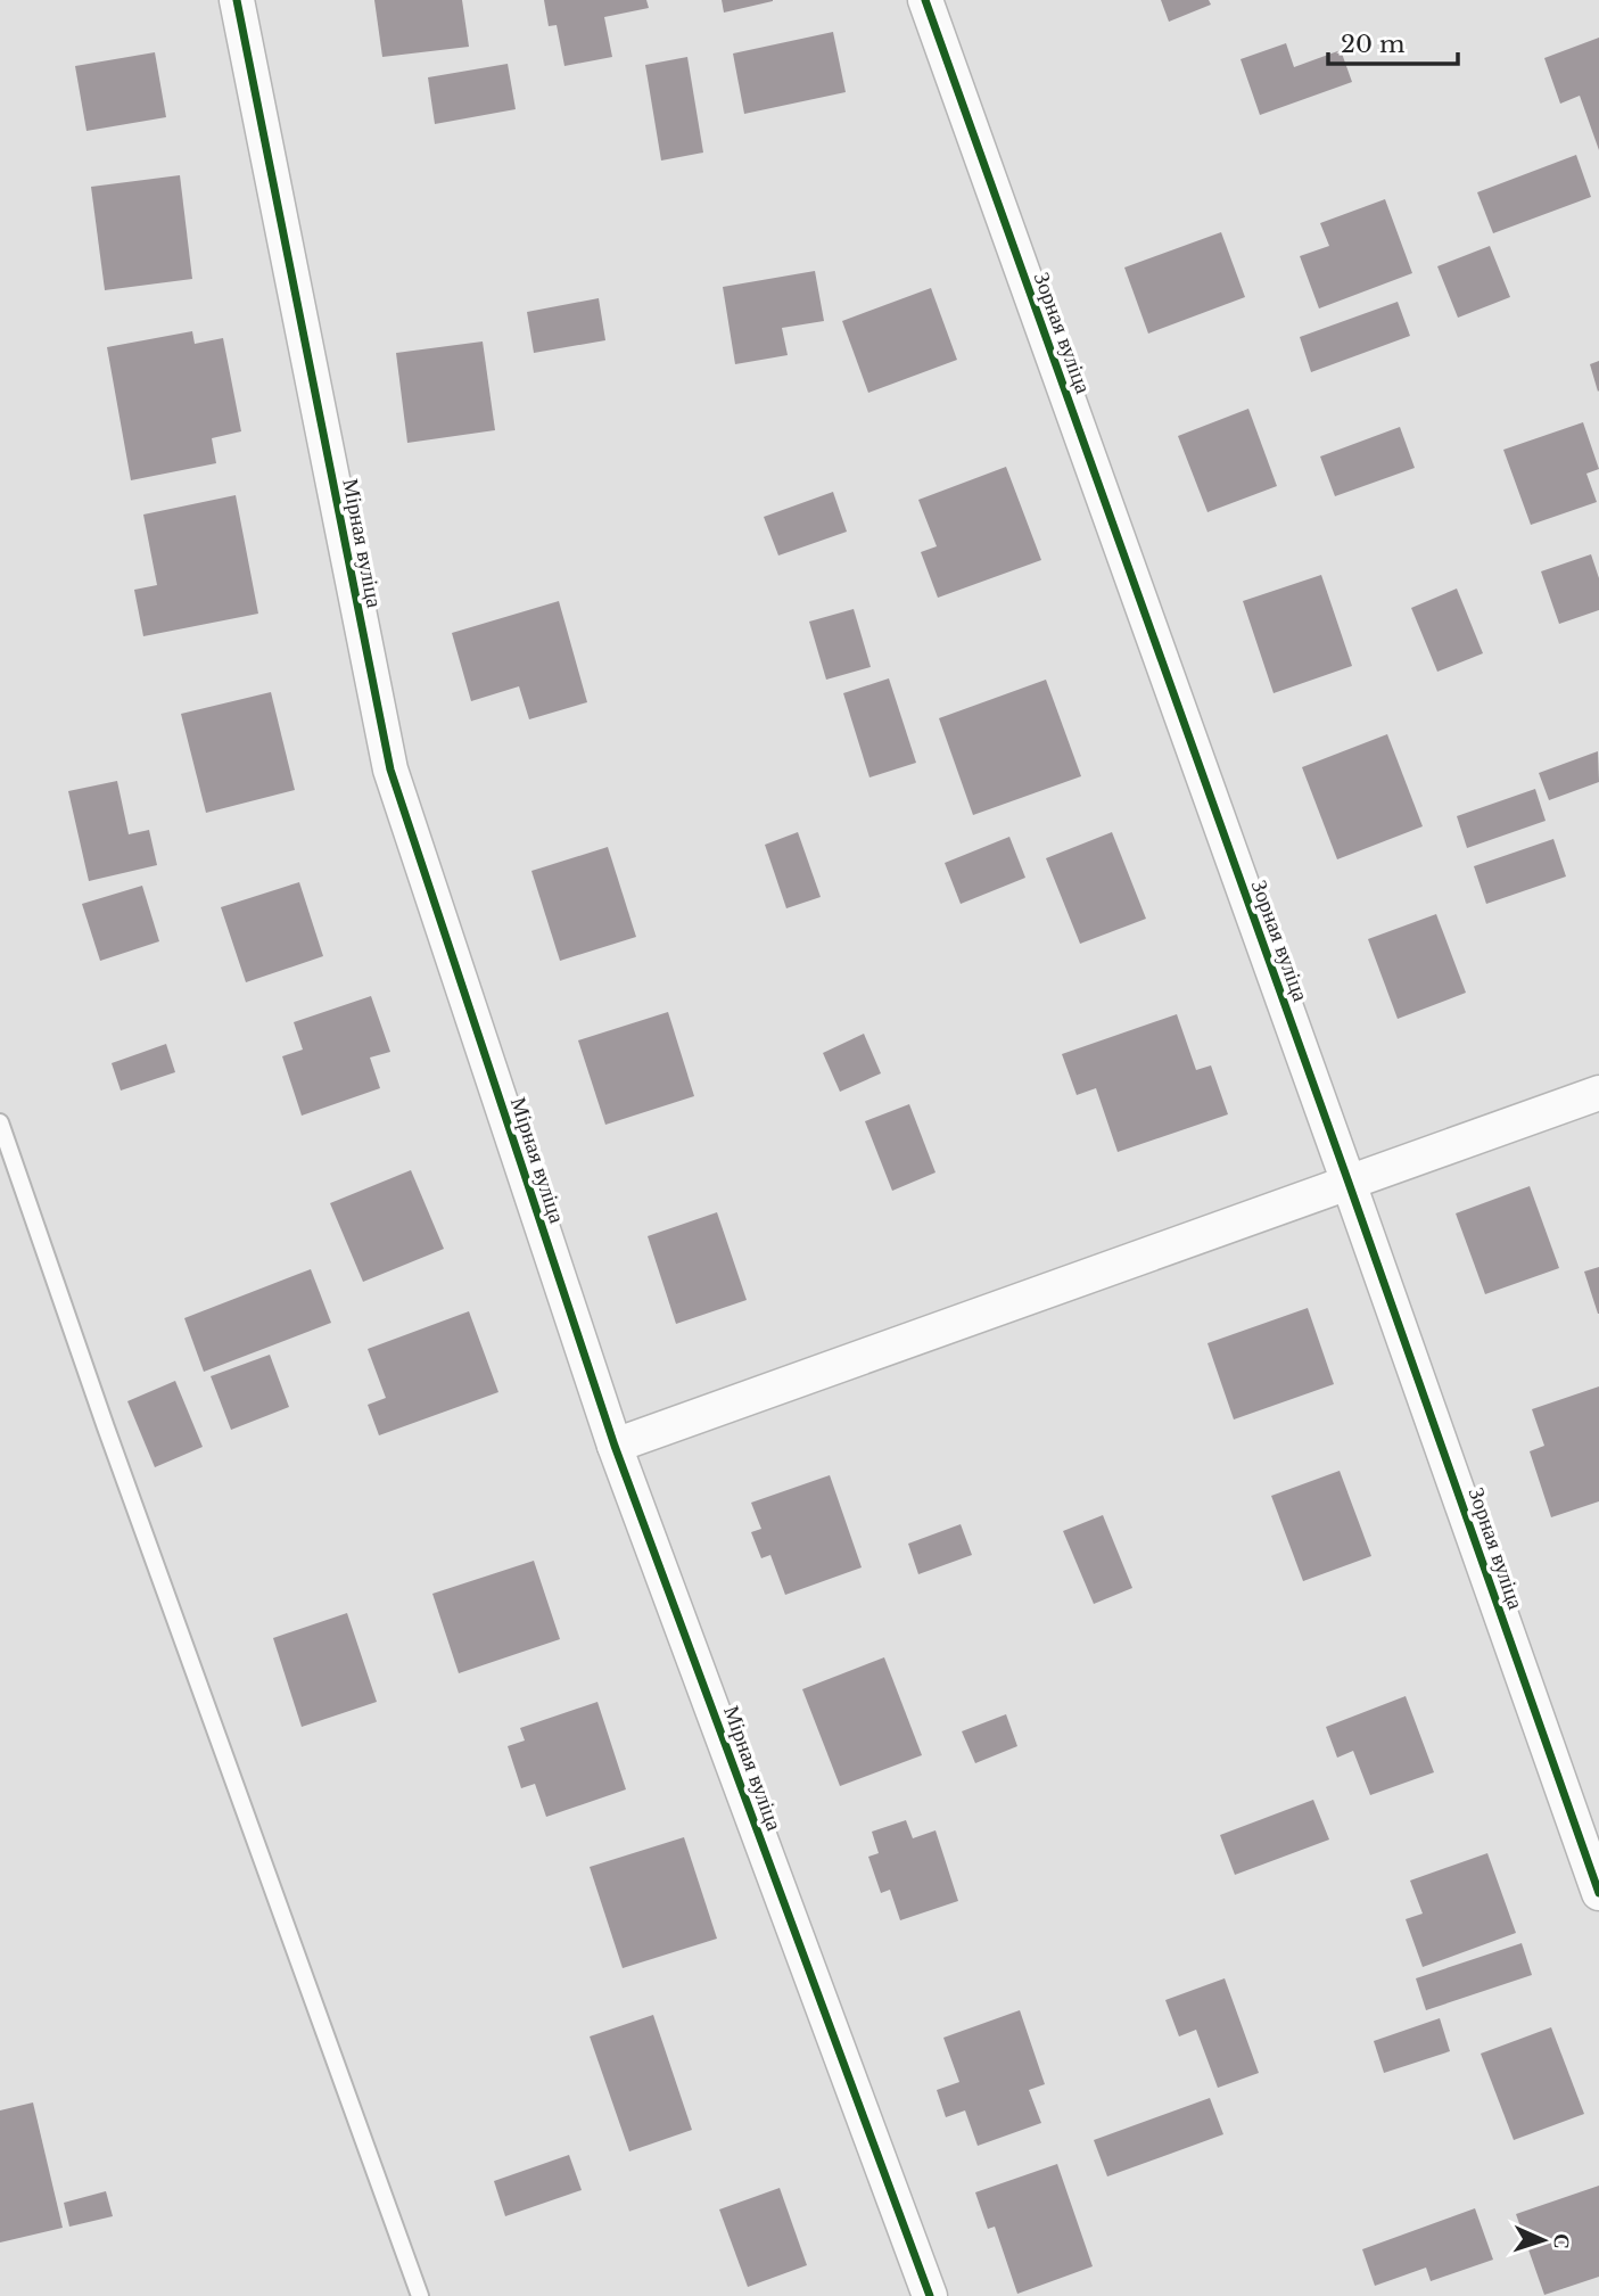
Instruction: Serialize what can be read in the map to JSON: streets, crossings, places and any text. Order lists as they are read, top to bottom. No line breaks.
{"streets":{"street":["Зорная вуліца","Мірная вуліца"]},"scale_bar":"20 m","north":"right"}
